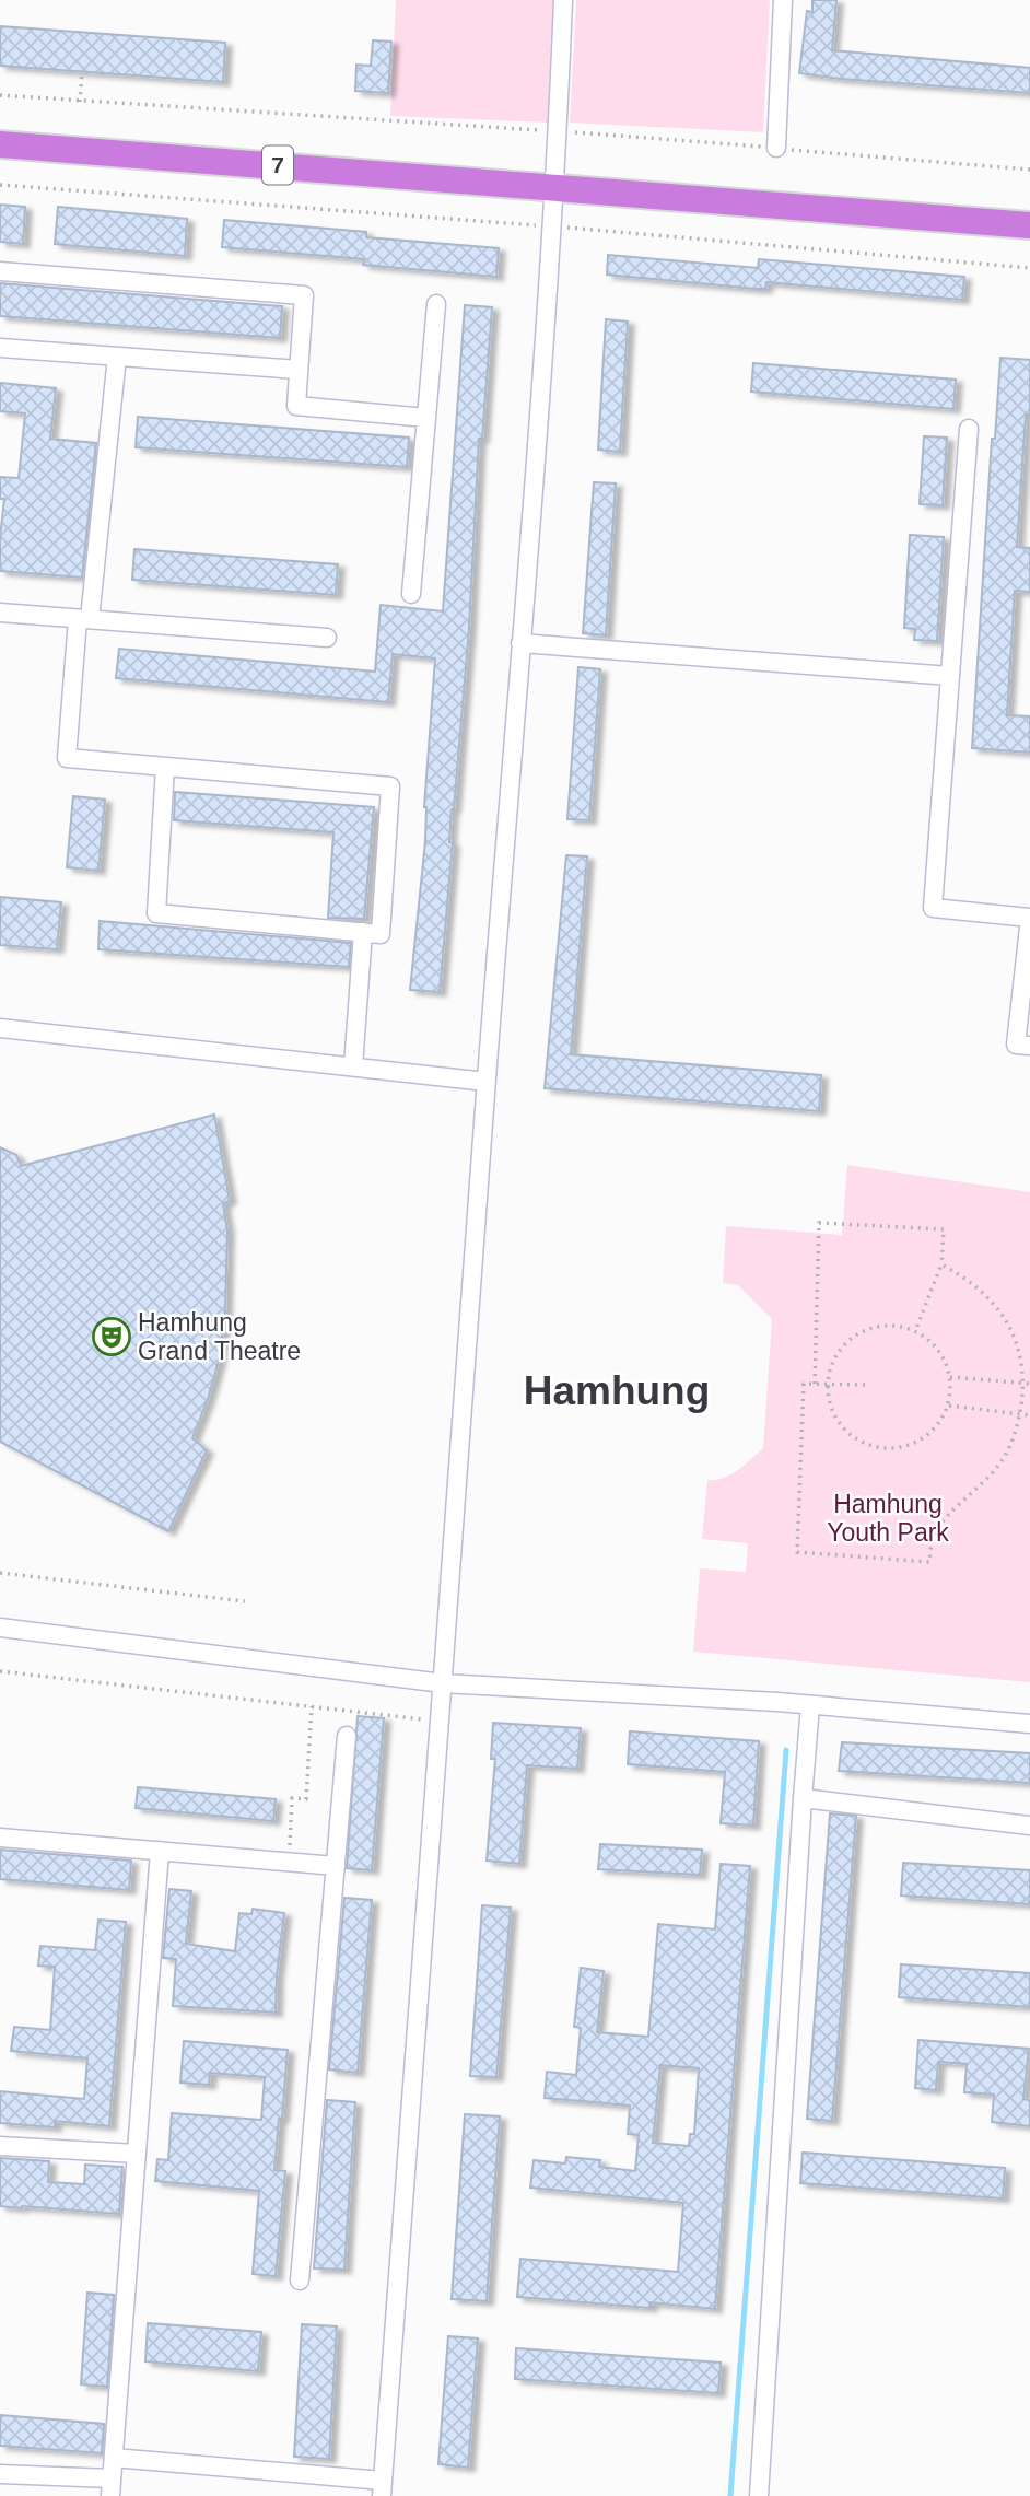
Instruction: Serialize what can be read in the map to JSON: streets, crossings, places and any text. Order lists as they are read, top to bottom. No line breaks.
{"streets":{"highway":["7"]},"districts":["Hamhung"],"parks":["Hamhung Youth Park"],"places":{"theatre":["Hamhung Grand Theatre"]}}
